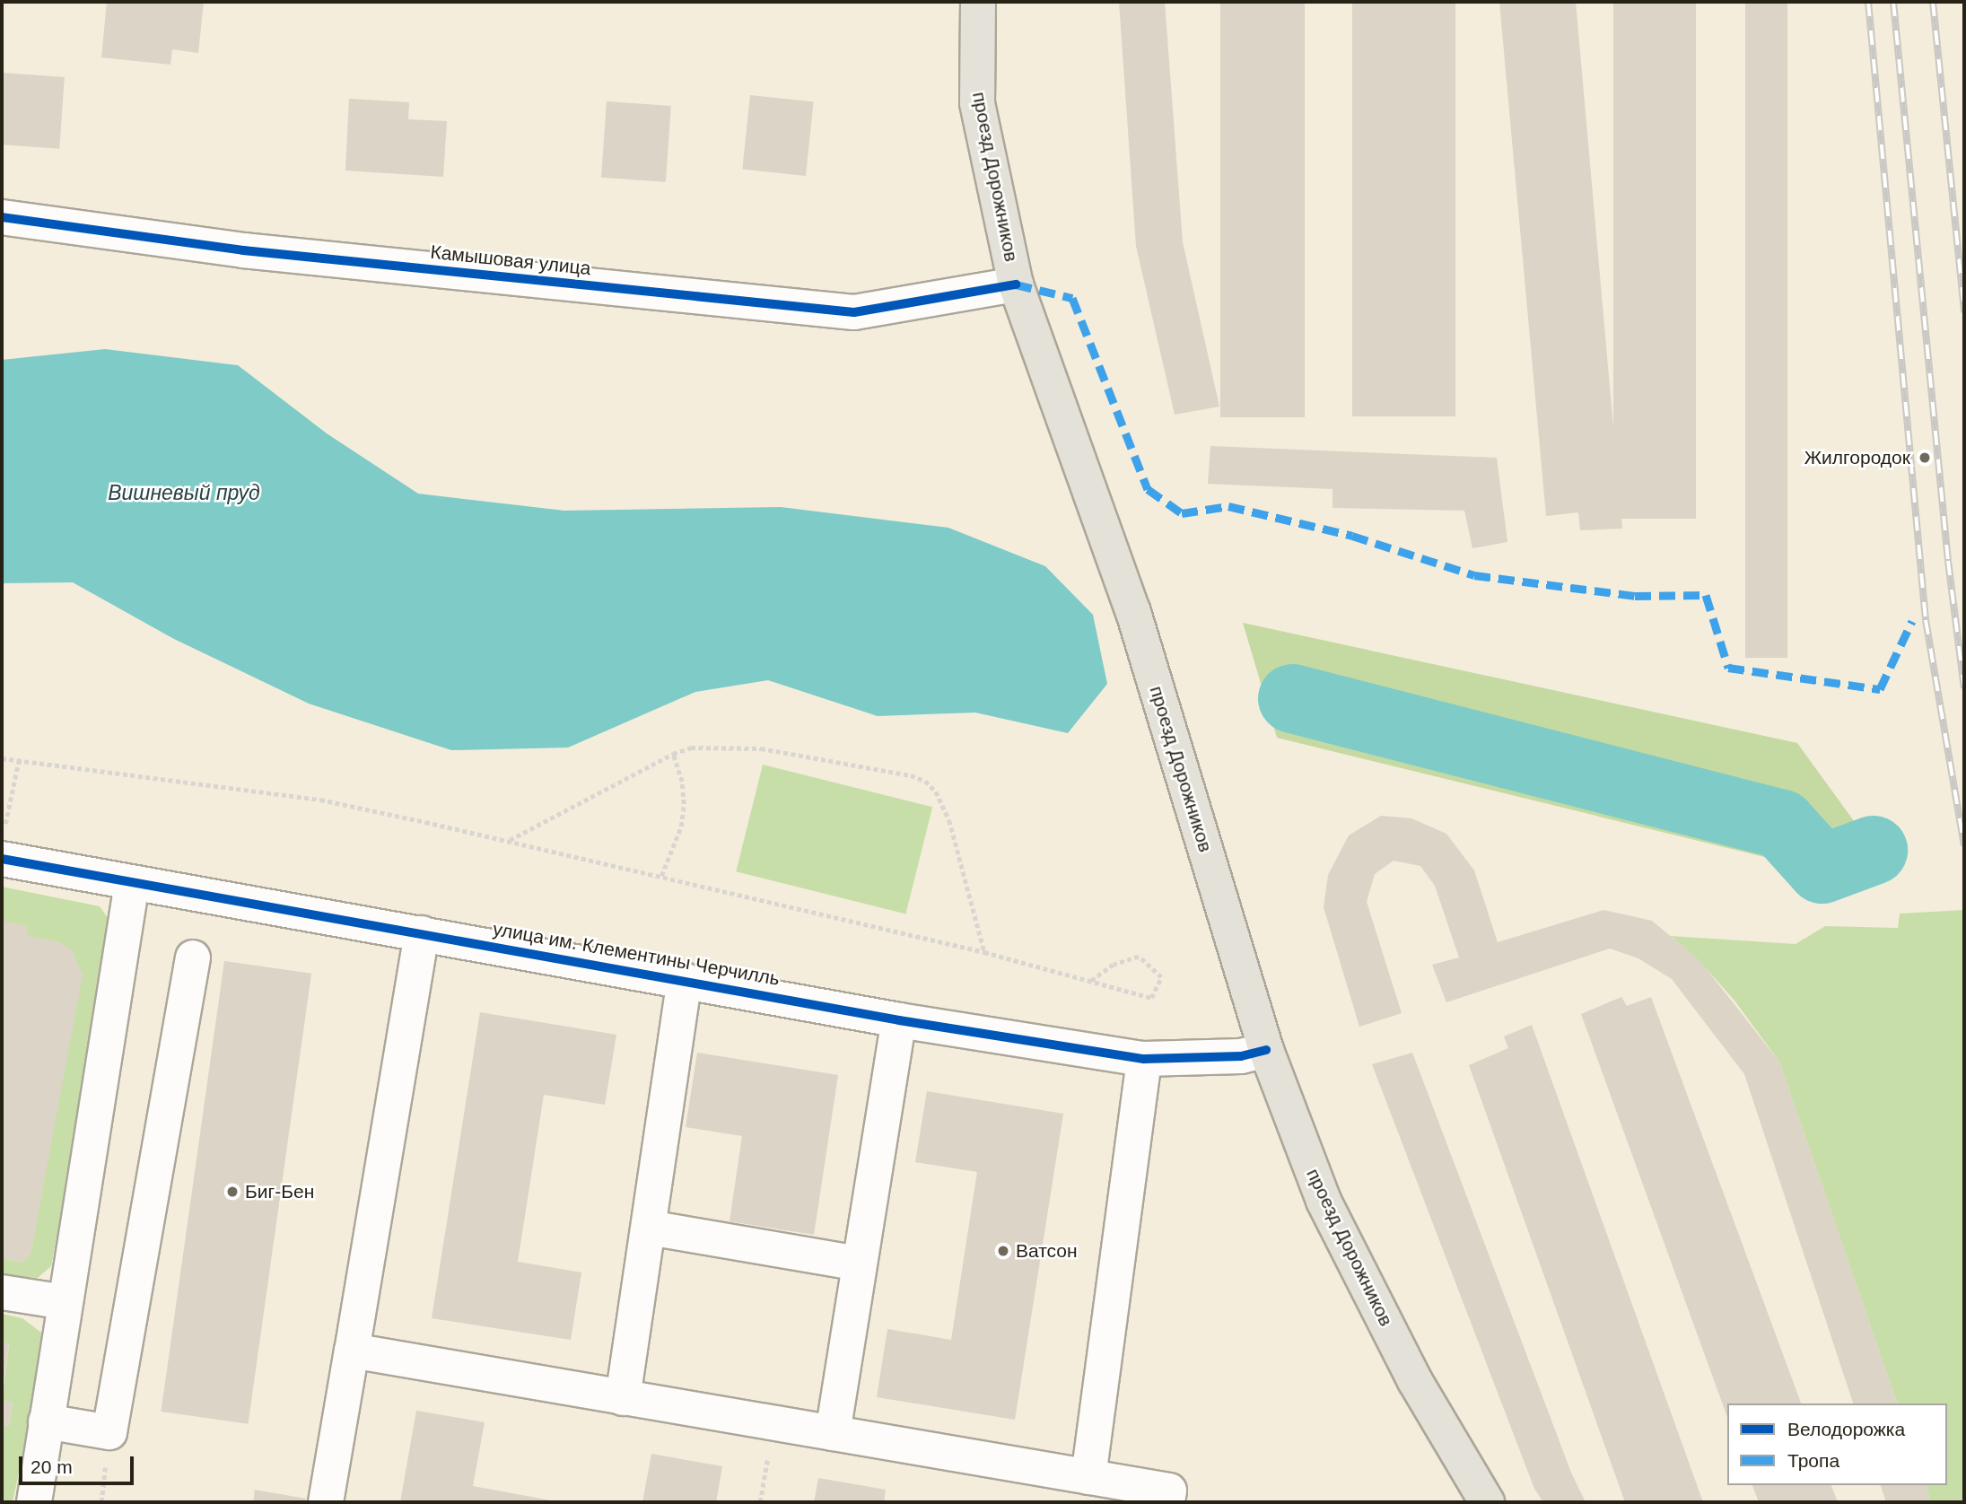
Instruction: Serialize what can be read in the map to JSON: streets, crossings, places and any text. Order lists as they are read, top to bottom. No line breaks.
{"streets":{"main road":["проезд Дорожников"],"street":["Камышовая улица","улица им. Клементины Черчилль"]},"crossings":[["проезд Дорожников","Камышовая улица"],["проезд Дорожников","улица им. Клементины Черчилль"]],"water":["Вишневый пруд"],"places":["Жилгородок","Биг-Бен","Ватсон"],"legend":["Велодорожка","Тропа"],"scale_bar":"20 m"}
